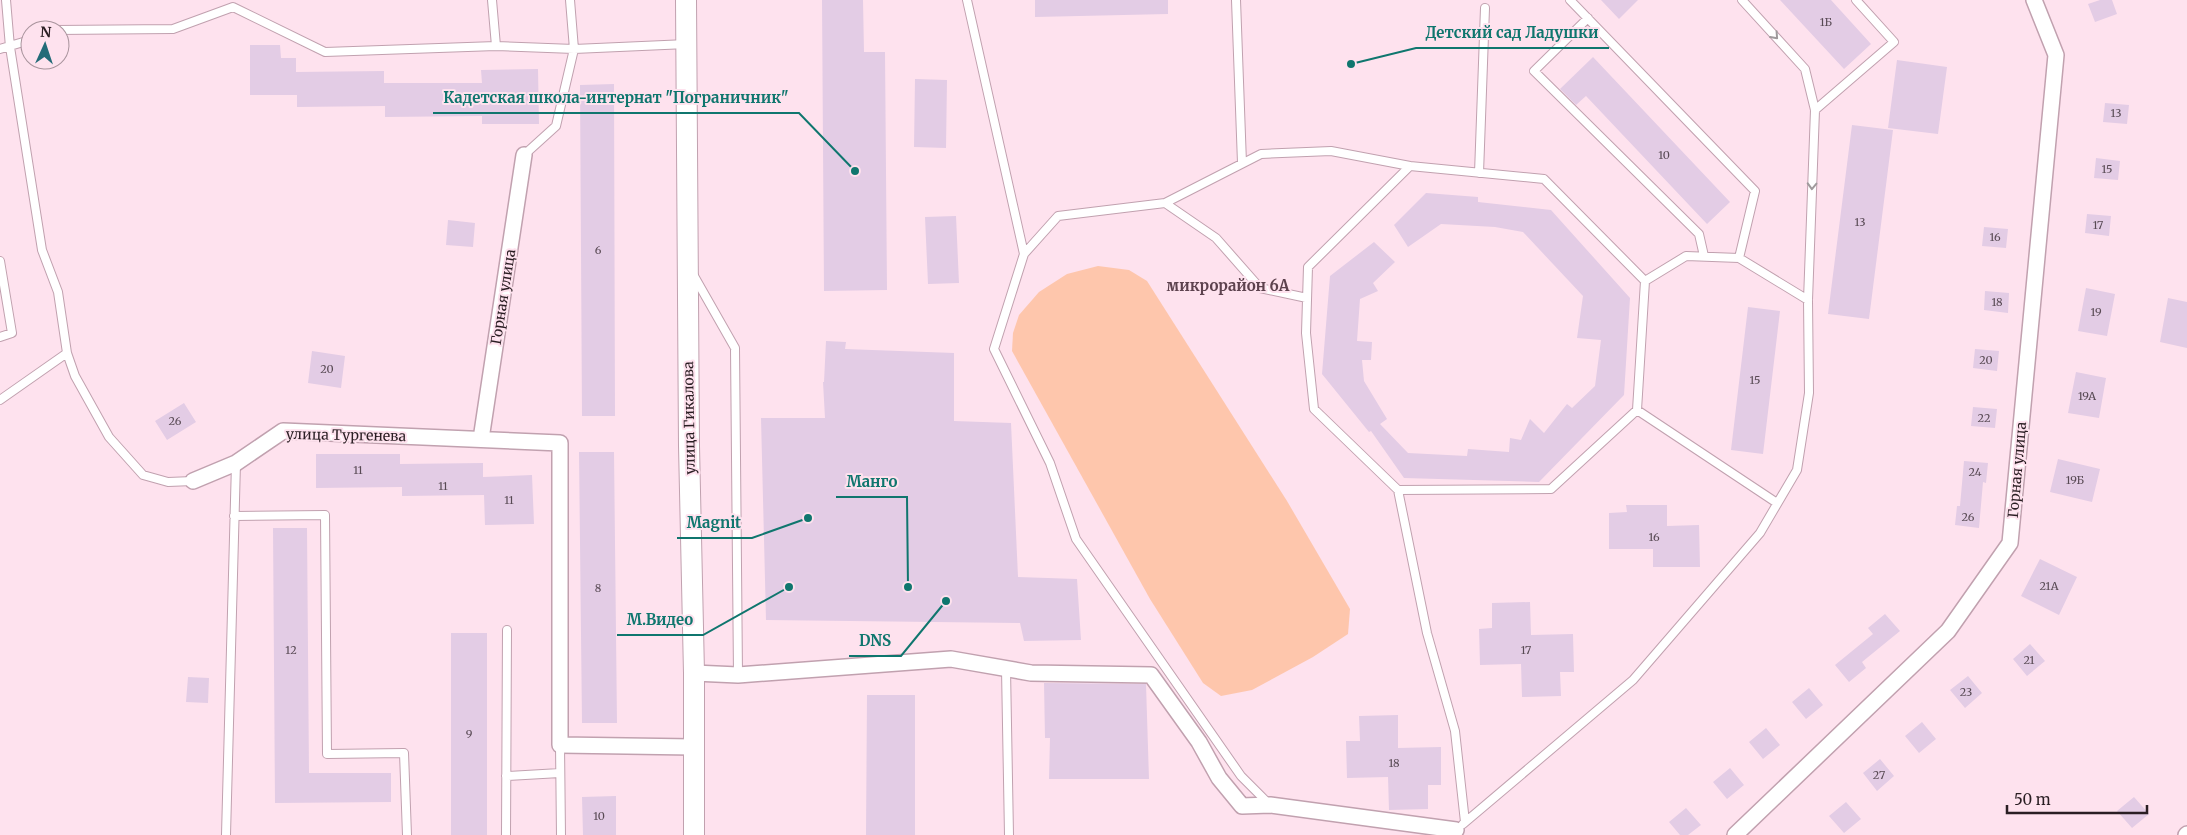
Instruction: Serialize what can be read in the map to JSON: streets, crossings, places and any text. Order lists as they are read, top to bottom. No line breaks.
{"streets":{"main road":["улица Гикалова"],"street":["Горная улица","улица Тургенева"]},"crossings":[["Горная улица","улица Тургенева"]],"districts":["микрорайон 6А"],"places":["Детский сад Ладушки","Кадетская школа-интернат \"Пограничник\"","Magnit","М.Видео","Манго","DNS"],"house_numbers":["1Б","13","10","15","13","17","16","6","18","19","20","20","15","19А","22","26","11","24","19Б","11","11","26","16","21А","8","12","17","21","23","9","18","27","10"],"scale_bar":"50 m","north":"top"}
